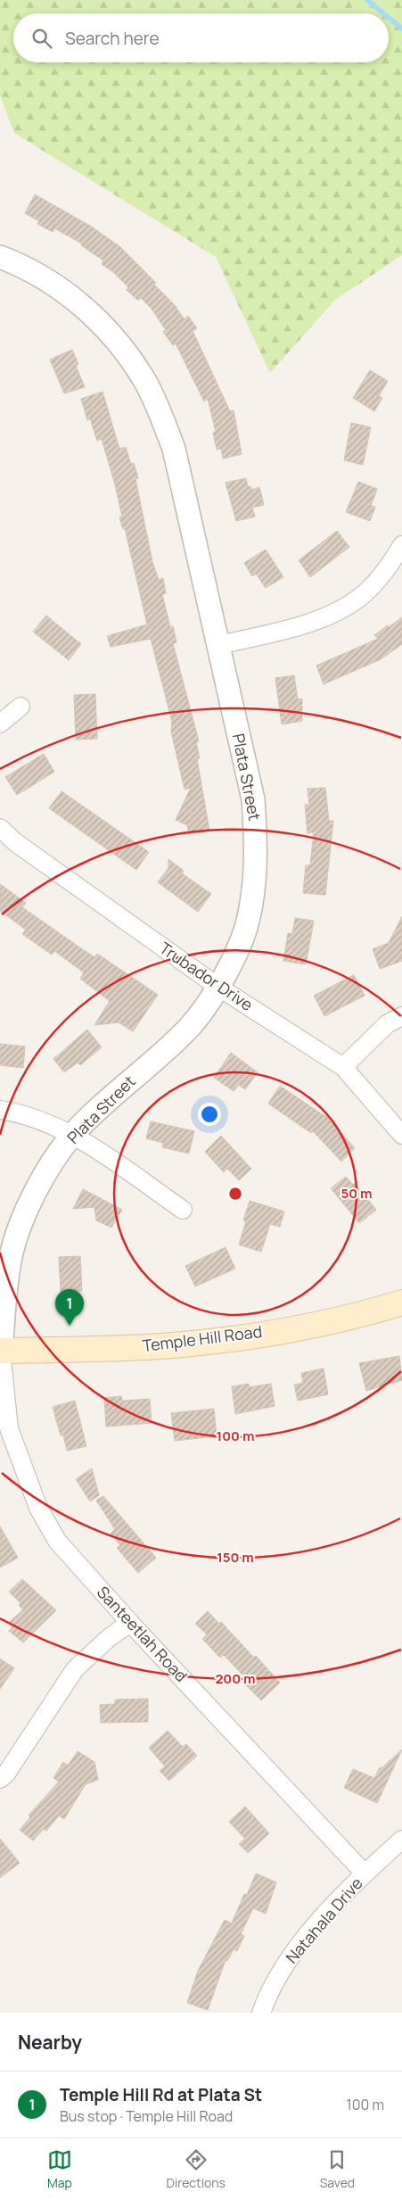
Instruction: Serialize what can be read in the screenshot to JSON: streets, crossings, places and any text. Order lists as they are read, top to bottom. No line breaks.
{"streets":{"main road":["Temple Hill Road"],"street":["Plata Street","Trubador Drive","Santeetlah Road","Natahala Drive"]},"crossings":[["Plata Street","Trubador Drive"],["Plata Street","Temple Hill Road"],["Plata Street","Santeetlah Road"],["Temple Hill Road","Santeetlah Road"],["Santeetlah Road","Natahala Drive"]],"page":{"search":"Search here","pins":"1","heading":"Nearby","list":[{"mark":"1","name":"Temple Hill Rd at Plata St","note":"Bus stop · Temple Hill Road","value":"100 m"}],"nav":["Map","Directions","Saved"]},"rings":["50 m","100 m","150 m","200 m"]}
